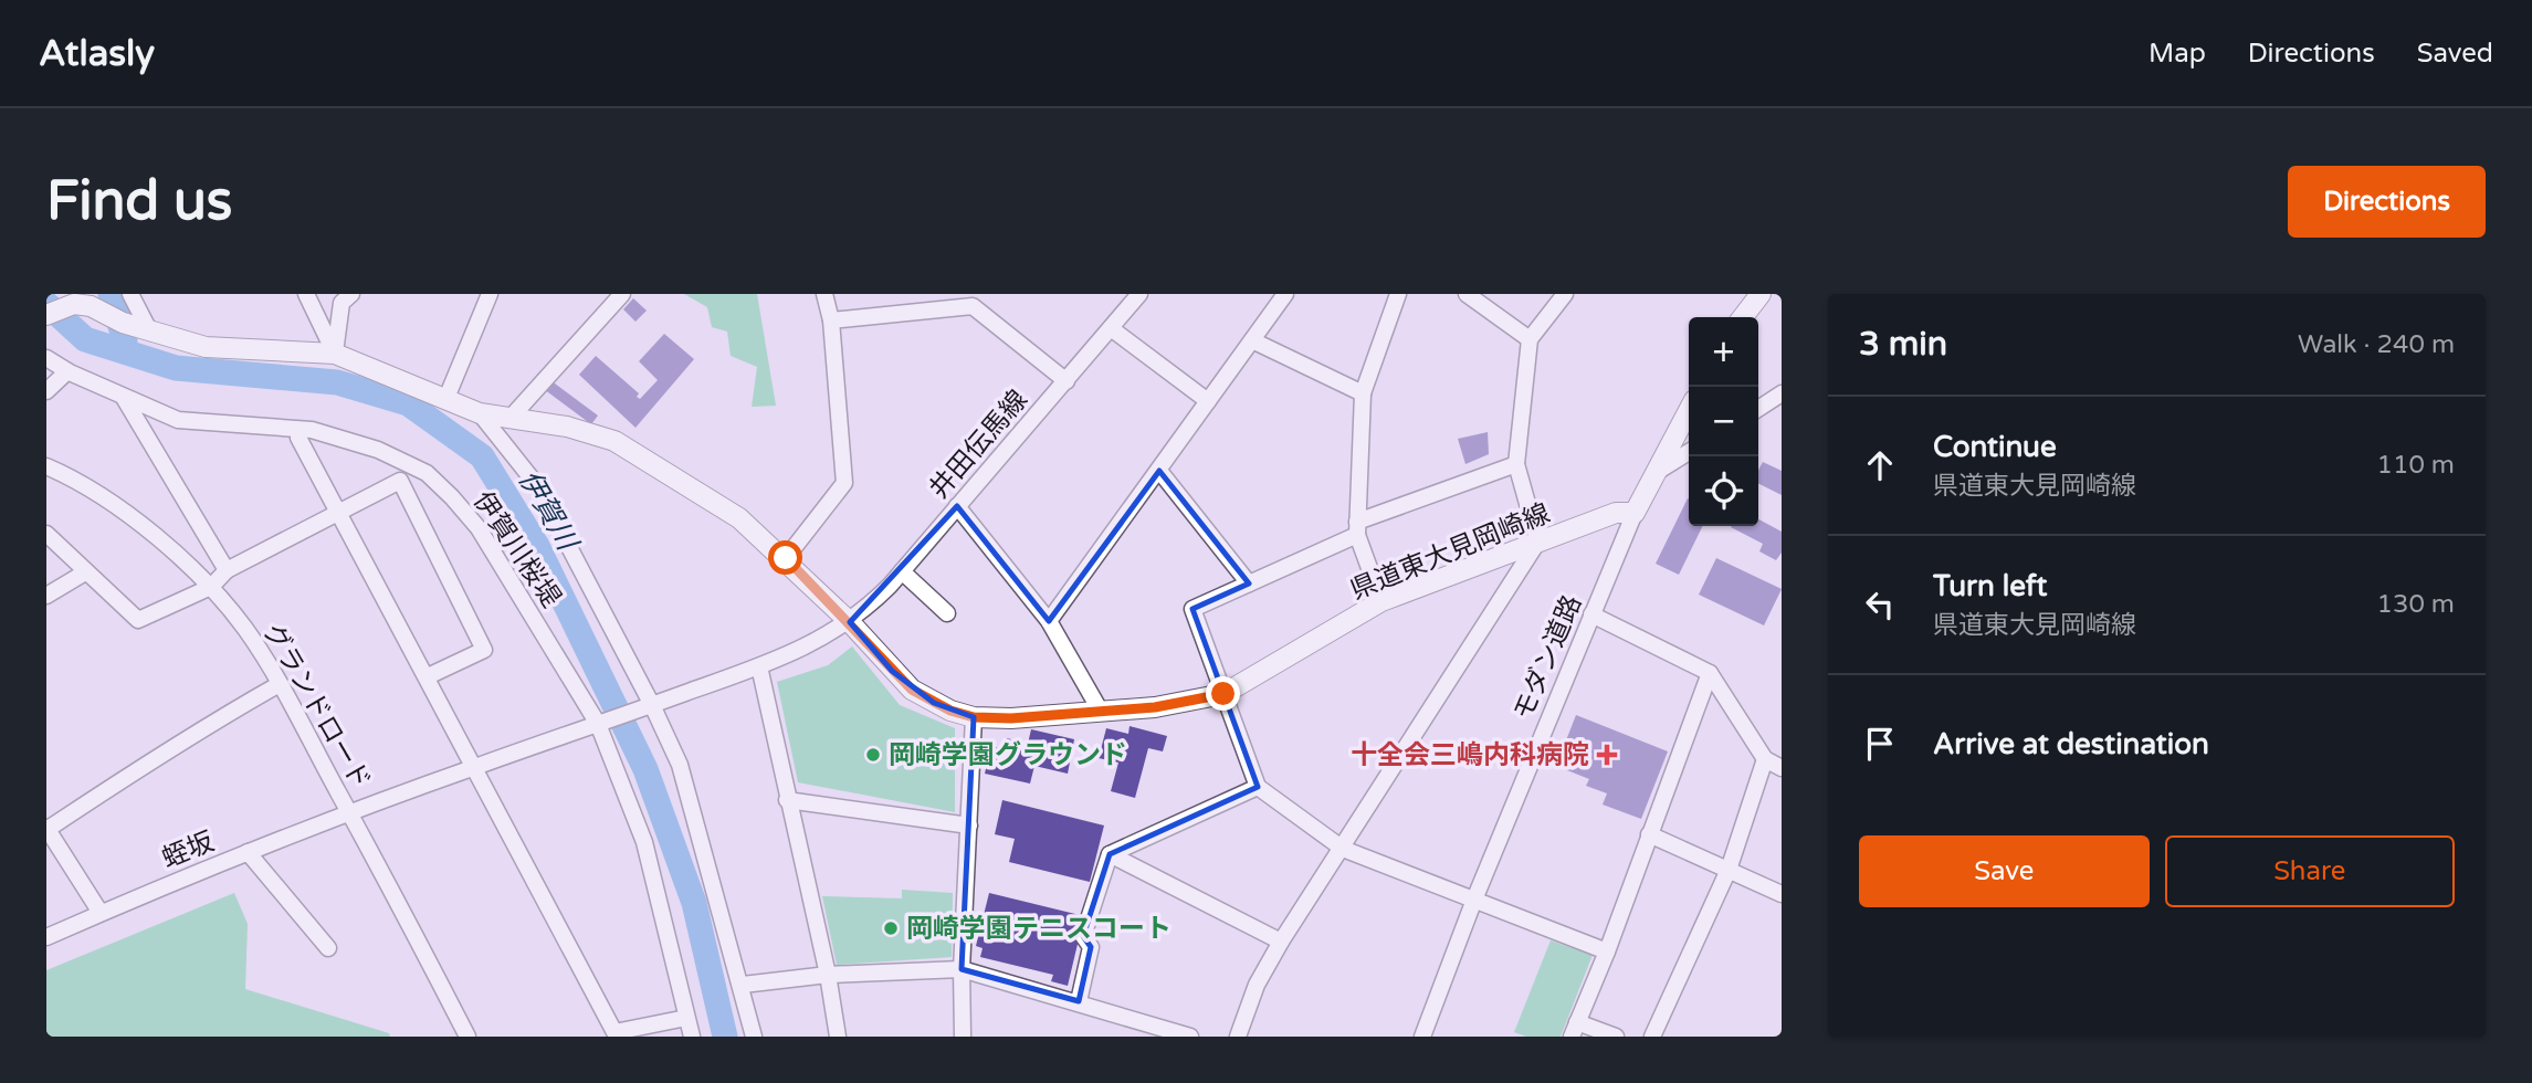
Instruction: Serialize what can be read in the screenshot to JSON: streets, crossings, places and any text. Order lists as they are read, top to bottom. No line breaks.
{"streets":{"main road":["県道東大見岡崎線"],"street":["井田伝馬線","伊賀川桜堤","モダン道路","グランドロード","蛭坂"]},"crossings":[["井田伝馬線","伊賀川桜堤"],["井田伝馬線","県道東大見岡崎線"],["井田伝馬線","蛭坂"],["伊賀川桜堤","県道東大見岡崎線"],["伊賀川桜堤","蛭坂"],["県道東大見岡崎線","モダン道路"],["グランドロード","蛭坂"]],"water":["伊賀川"],"places":{"other":["岡崎学園グラウンド","岡崎学園テニスコート"],"health":["十全会三嶋内科病院"]},"page":{"header":"Atlasly","nav":["Map","Directions","Saved"],"buttons":["Directions",["Save","Share"]],"title":"Find us","heading":["3 min","Walk · 240 m"],"map_buttons":["+","−"],"list":[["Continue","県道東大見岡崎線","110 m"],["Turn left","県道東大見岡崎線","130 m"],"Arrive at destination"]}}
